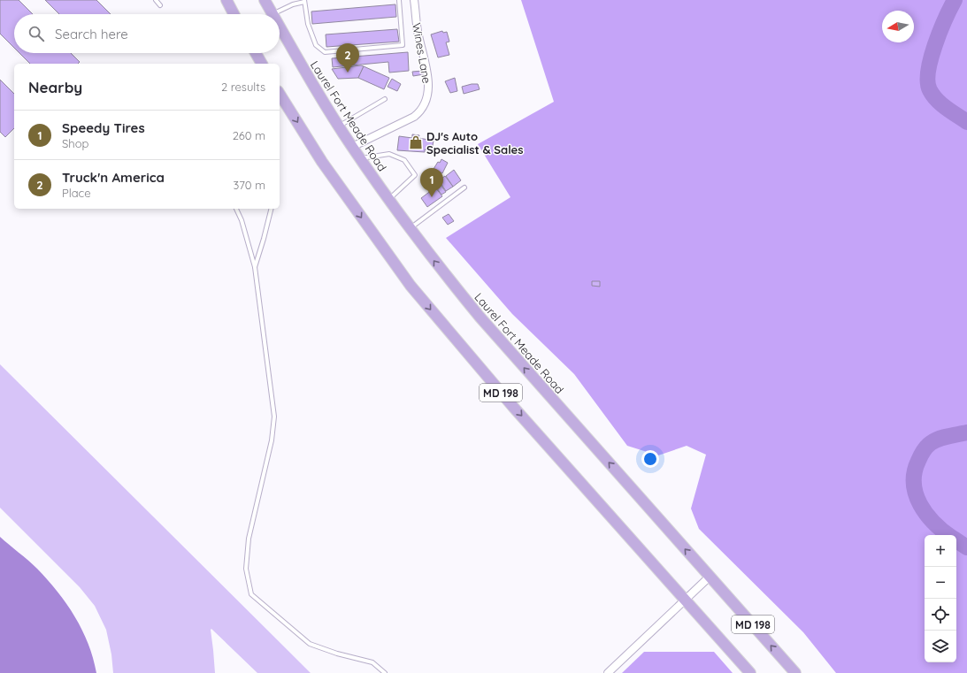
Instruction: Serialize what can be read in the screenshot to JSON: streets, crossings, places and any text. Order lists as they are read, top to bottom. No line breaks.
{"streets":{"main road":["Laurel Fort Meade Road","MD 198"],"street":["Wines Lane"]},"crossings":[["Wines Lane","Laurel Fort Meade Road"]],"places":{"shop":["DJ's Auto Specialist & Sales"]},"north":"left","page":{"search":"Search here","pins":["2","1"],"heading":["Nearby","2 results"],"list":[{"mark":"1","name":"Speedy Tires","note":"Shop","value":"260 m"},{"mark":"2","name":"Truck'n America","note":"Place","value":"370 m"}],"map_buttons":["+","−"]}}
